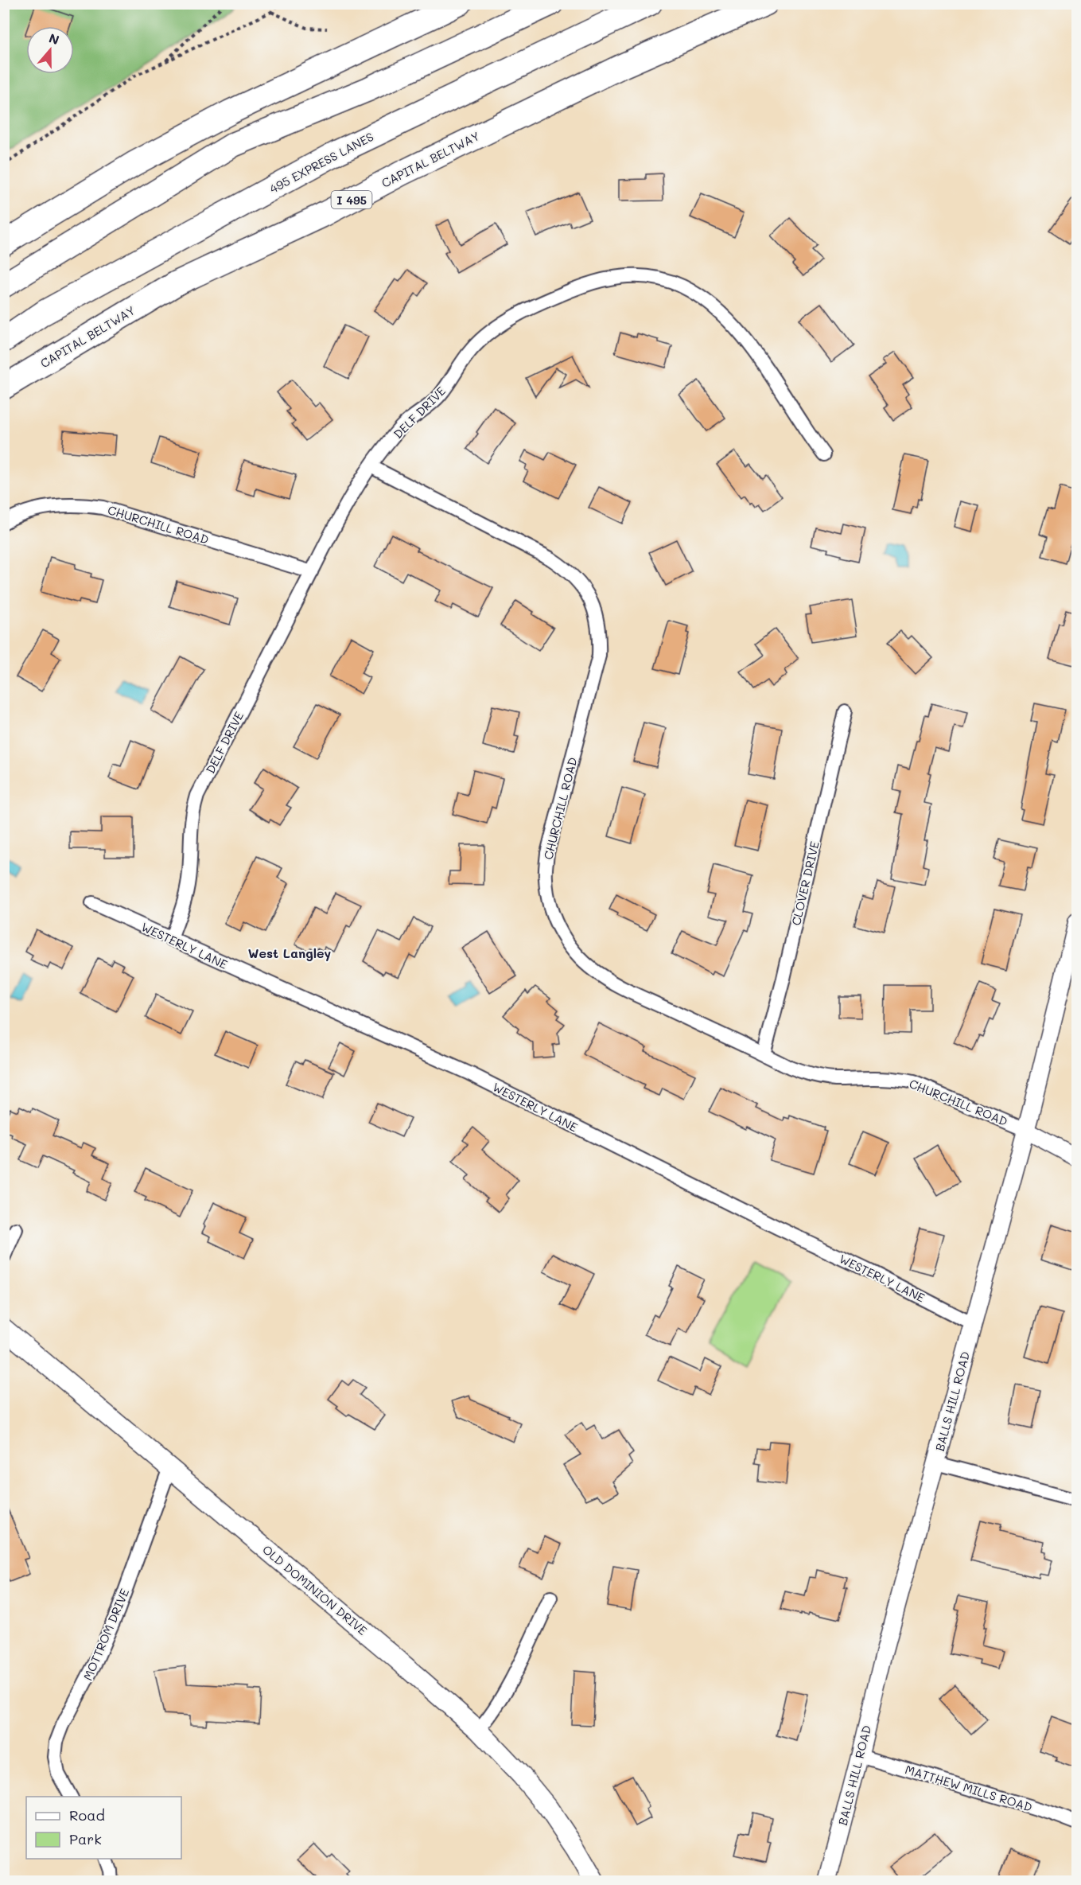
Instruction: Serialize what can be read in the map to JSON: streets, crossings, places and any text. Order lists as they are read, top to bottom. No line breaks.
{"streets":{"highway":["CAPITAL BELTWAY","495 EXPRESS LANES","I 495"],"main road":["OLD DOMINION DRIVE"],"street":["DELF DRIVE","CHURCHILL ROAD","CLOVER DRIVE","WESTERLY LANE","BALLS HILL ROAD","MOTTROM DRIVE","MATTHEW MILLS ROAD"]},"crossings":[["DELF DRIVE","CHURCHILL ROAD"],["DELF DRIVE","WESTERLY LANE"],["CHURCHILL ROAD","CLOVER DRIVE"],["CHURCHILL ROAD","BALLS HILL ROAD"],["WESTERLY LANE","BALLS HILL ROAD"],["BALLS HILL ROAD","MATTHEW MILLS ROAD"],["OLD DOMINION DRIVE","MOTTROM DRIVE"]],"districts":["West Langley"],"legend":["Road","Park"],"north":"top"}
